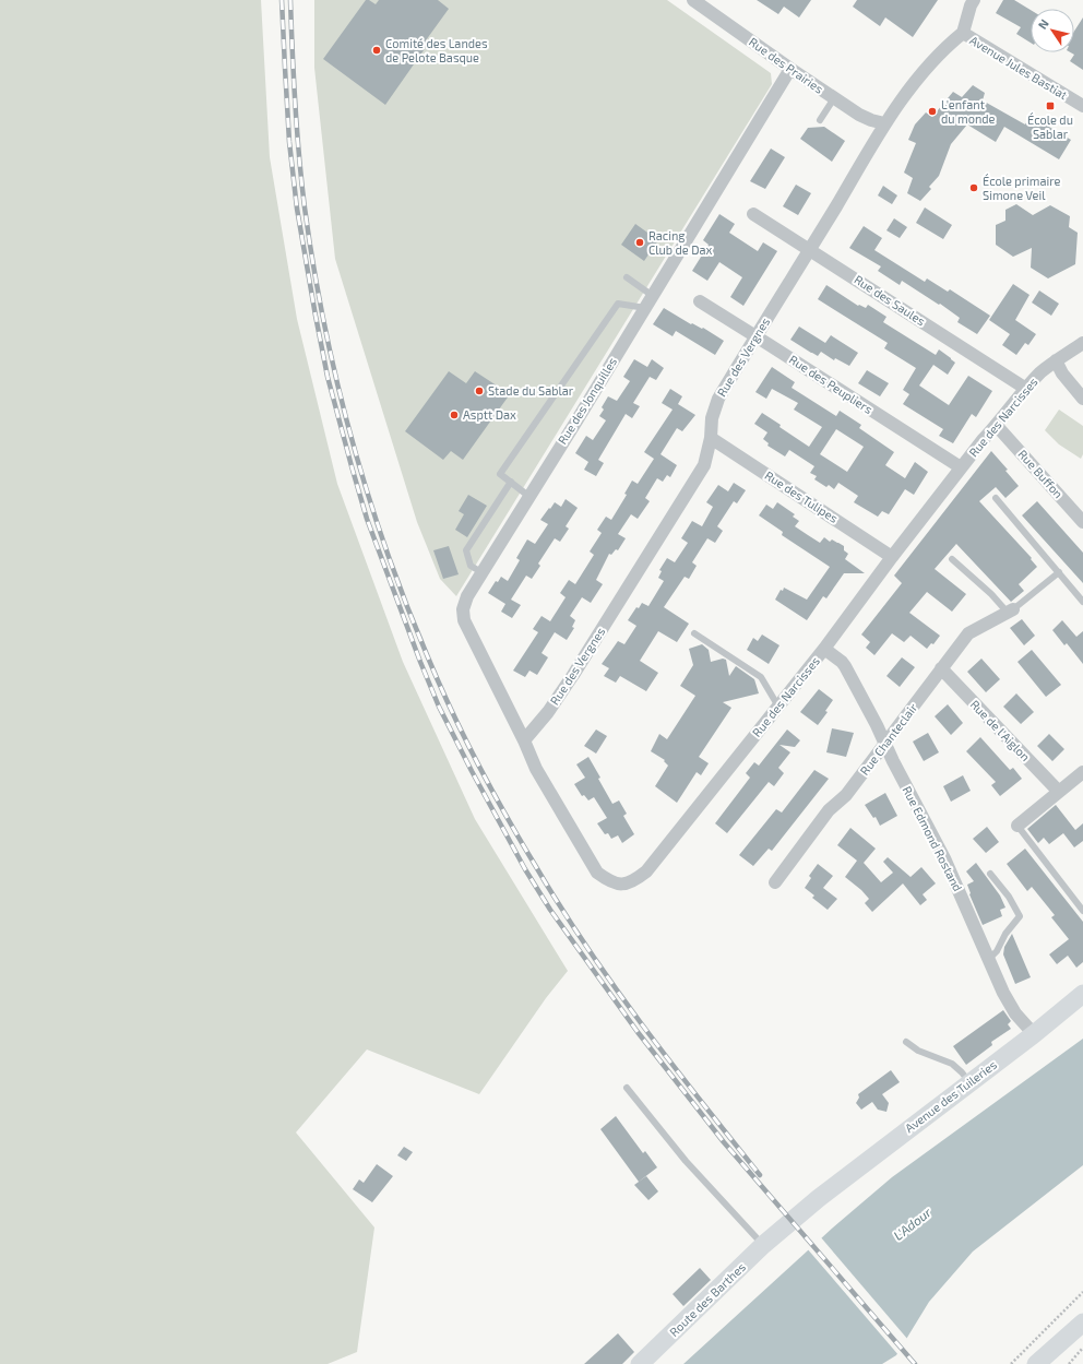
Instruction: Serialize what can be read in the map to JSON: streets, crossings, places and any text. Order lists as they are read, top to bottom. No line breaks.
{"streets":{"main road":["Avenue des Tuileries","Route des Barthes"],"street":["Rue des Prairies","Avenue Jules Bastiat","Rue des Saules","Rue des Vergnes","Rue des Peupliers","Rue des Jonquilles","Rue des Narcisses","Rue Buffon","Rue des Tulipes","Rue de l'Aiglon","Rue Chanteclair","Rue Edmond Rostand"]},"crossings":[["Rue des Prairies","Rue des Vergnes"],["Rue des Prairies","Rue des Jonquilles"],["Avenue Jules Bastiat","Rue des Vergnes"],["Rue des Saules","Rue des Vergnes"],["Rue des Saules","Rue des Narcisses"],["Rue des Vergnes","Rue des Peupliers"],["Rue des Vergnes","Rue des Jonquilles"],["Rue des Vergnes","Rue des Narcisses"],["Rue des Vergnes","Rue des Tulipes"],["Rue des Peupliers","Rue des Narcisses"],["Rue des Jonquilles","Rue des Narcisses"],["Rue des Narcisses","Rue Buffon"],["Rue des Narcisses","Rue des Tulipes"],["Rue des Narcisses","Rue Edmond Rostand"],["Rue de l'Aiglon","Rue Chanteclair"],["Rue Chanteclair","Rue Edmond Rostand"],["Rue Edmond Rostand","Avenue des Tuileries"],["Avenue des Tuileries","Route des Barthes"]],"water":["L'Adour"],"places":{"other":["Comité des Landes de Pelote Basque","L'enfant du monde","École primaire Simone Veil","Racing Club de Dax","Stade du Sablar","Asptt Dax"],"transit":["École du Sablar"]},"north":"top left"}
